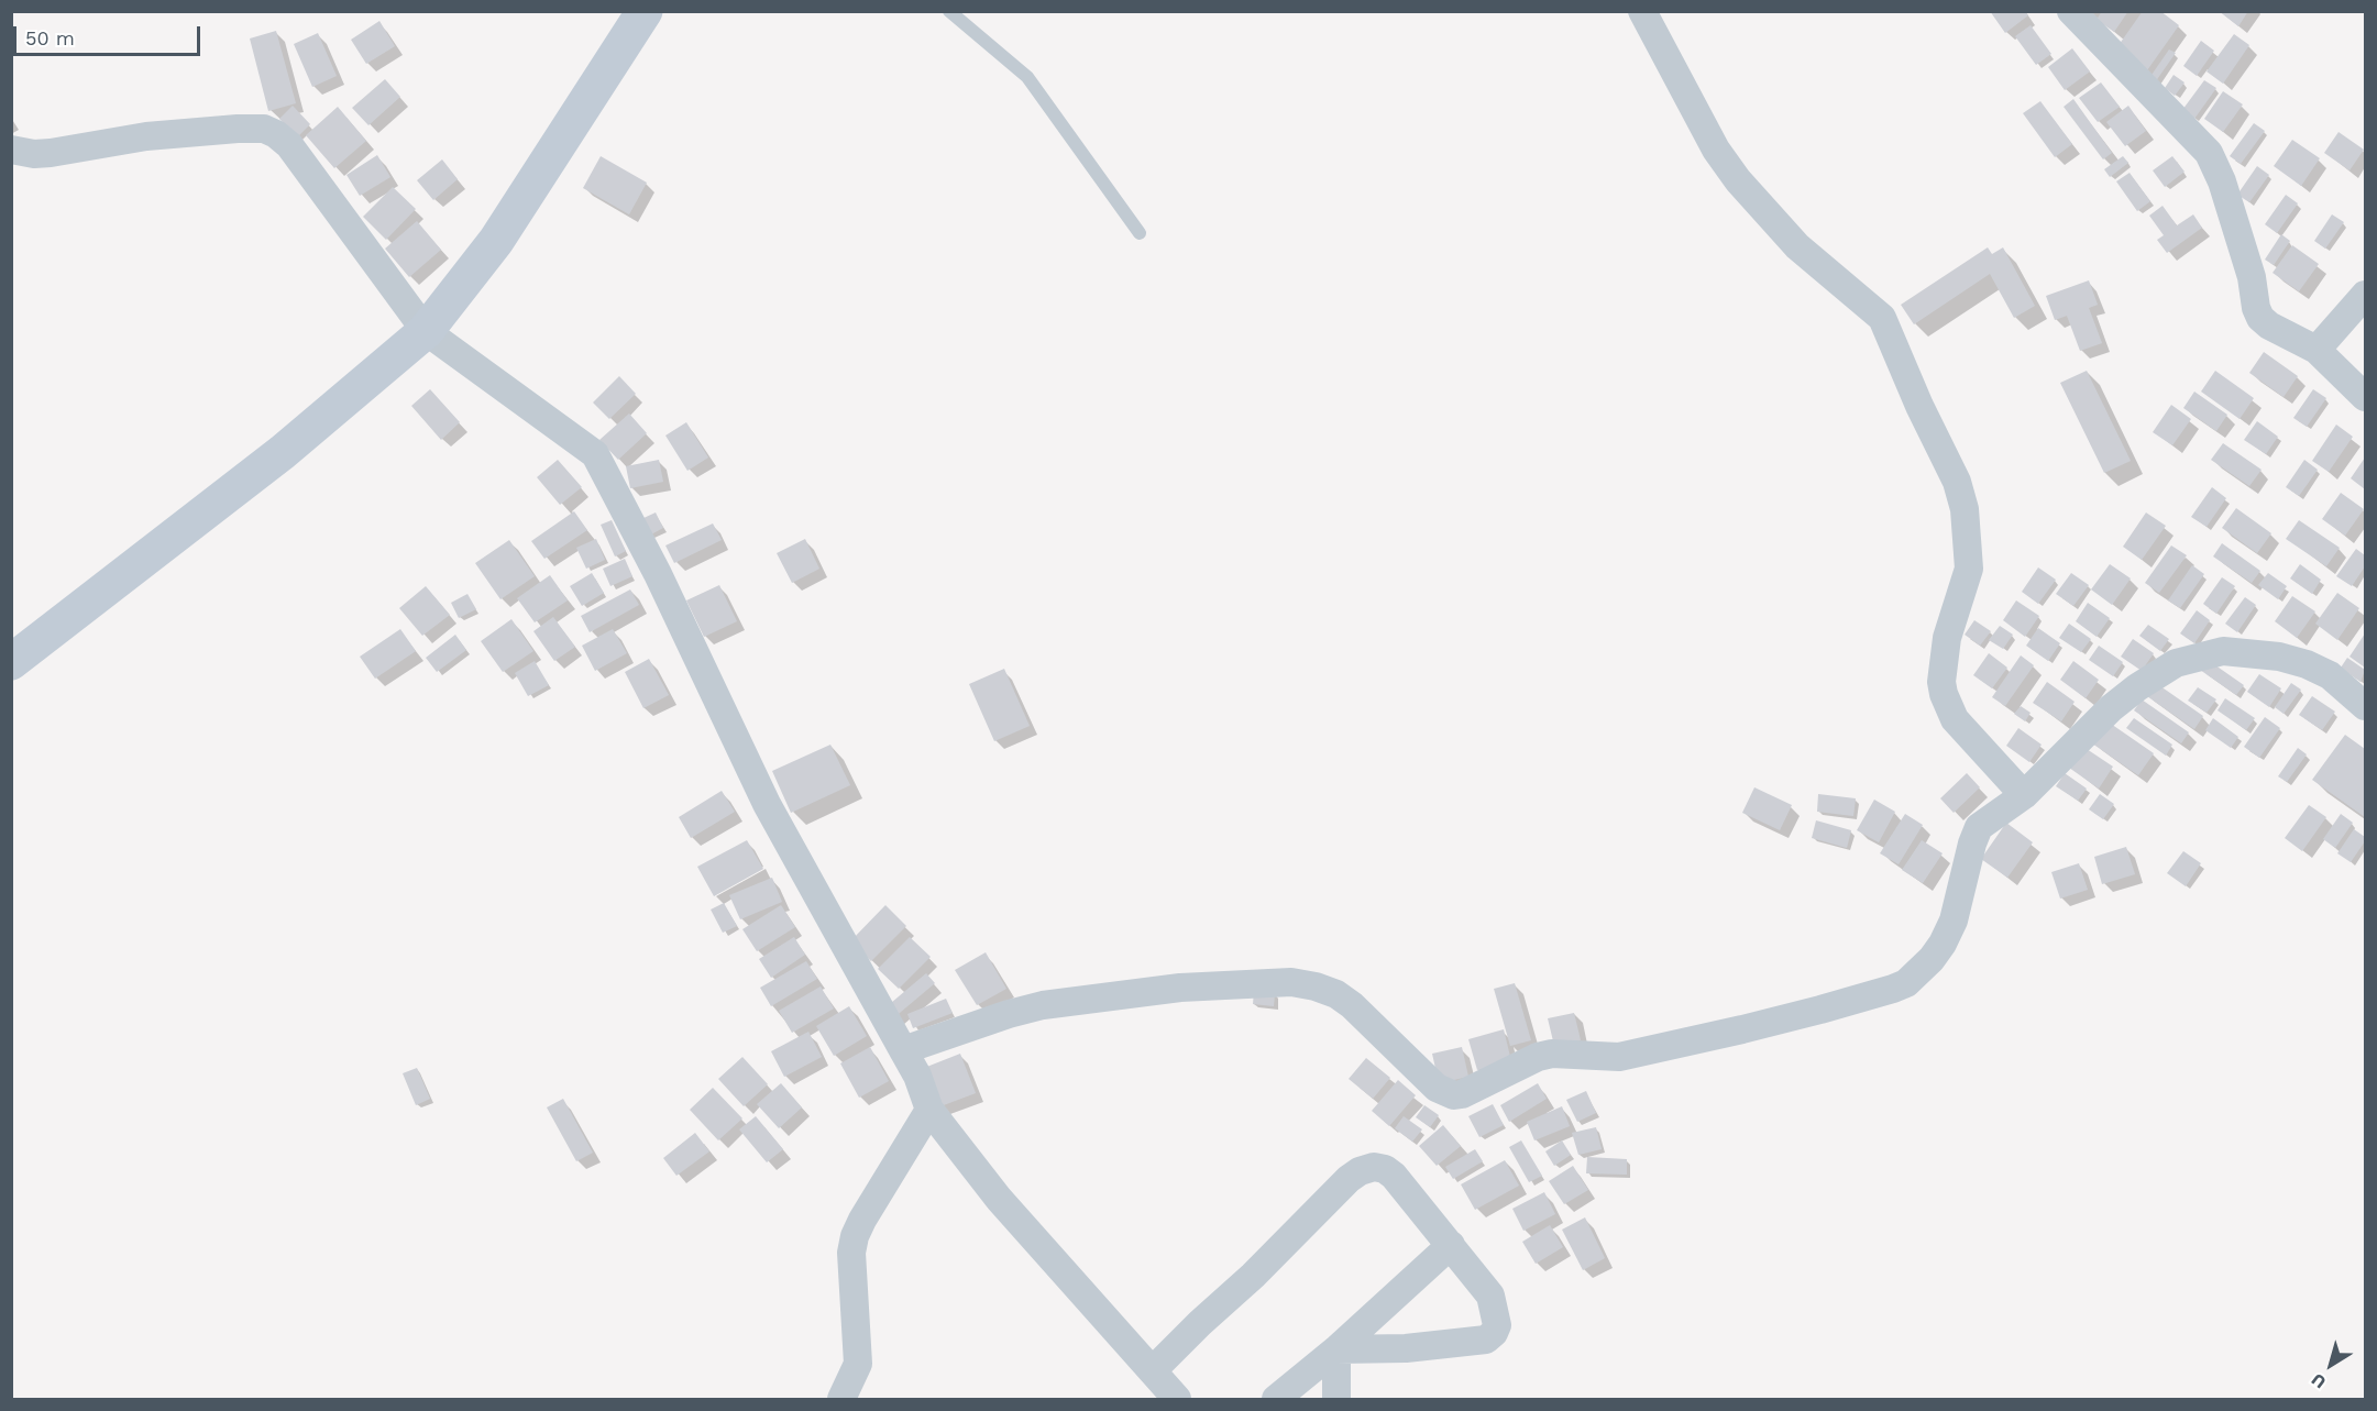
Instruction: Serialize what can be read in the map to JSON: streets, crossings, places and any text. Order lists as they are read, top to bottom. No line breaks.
{"scale_bar":"50 m","north":"bottom left"}
